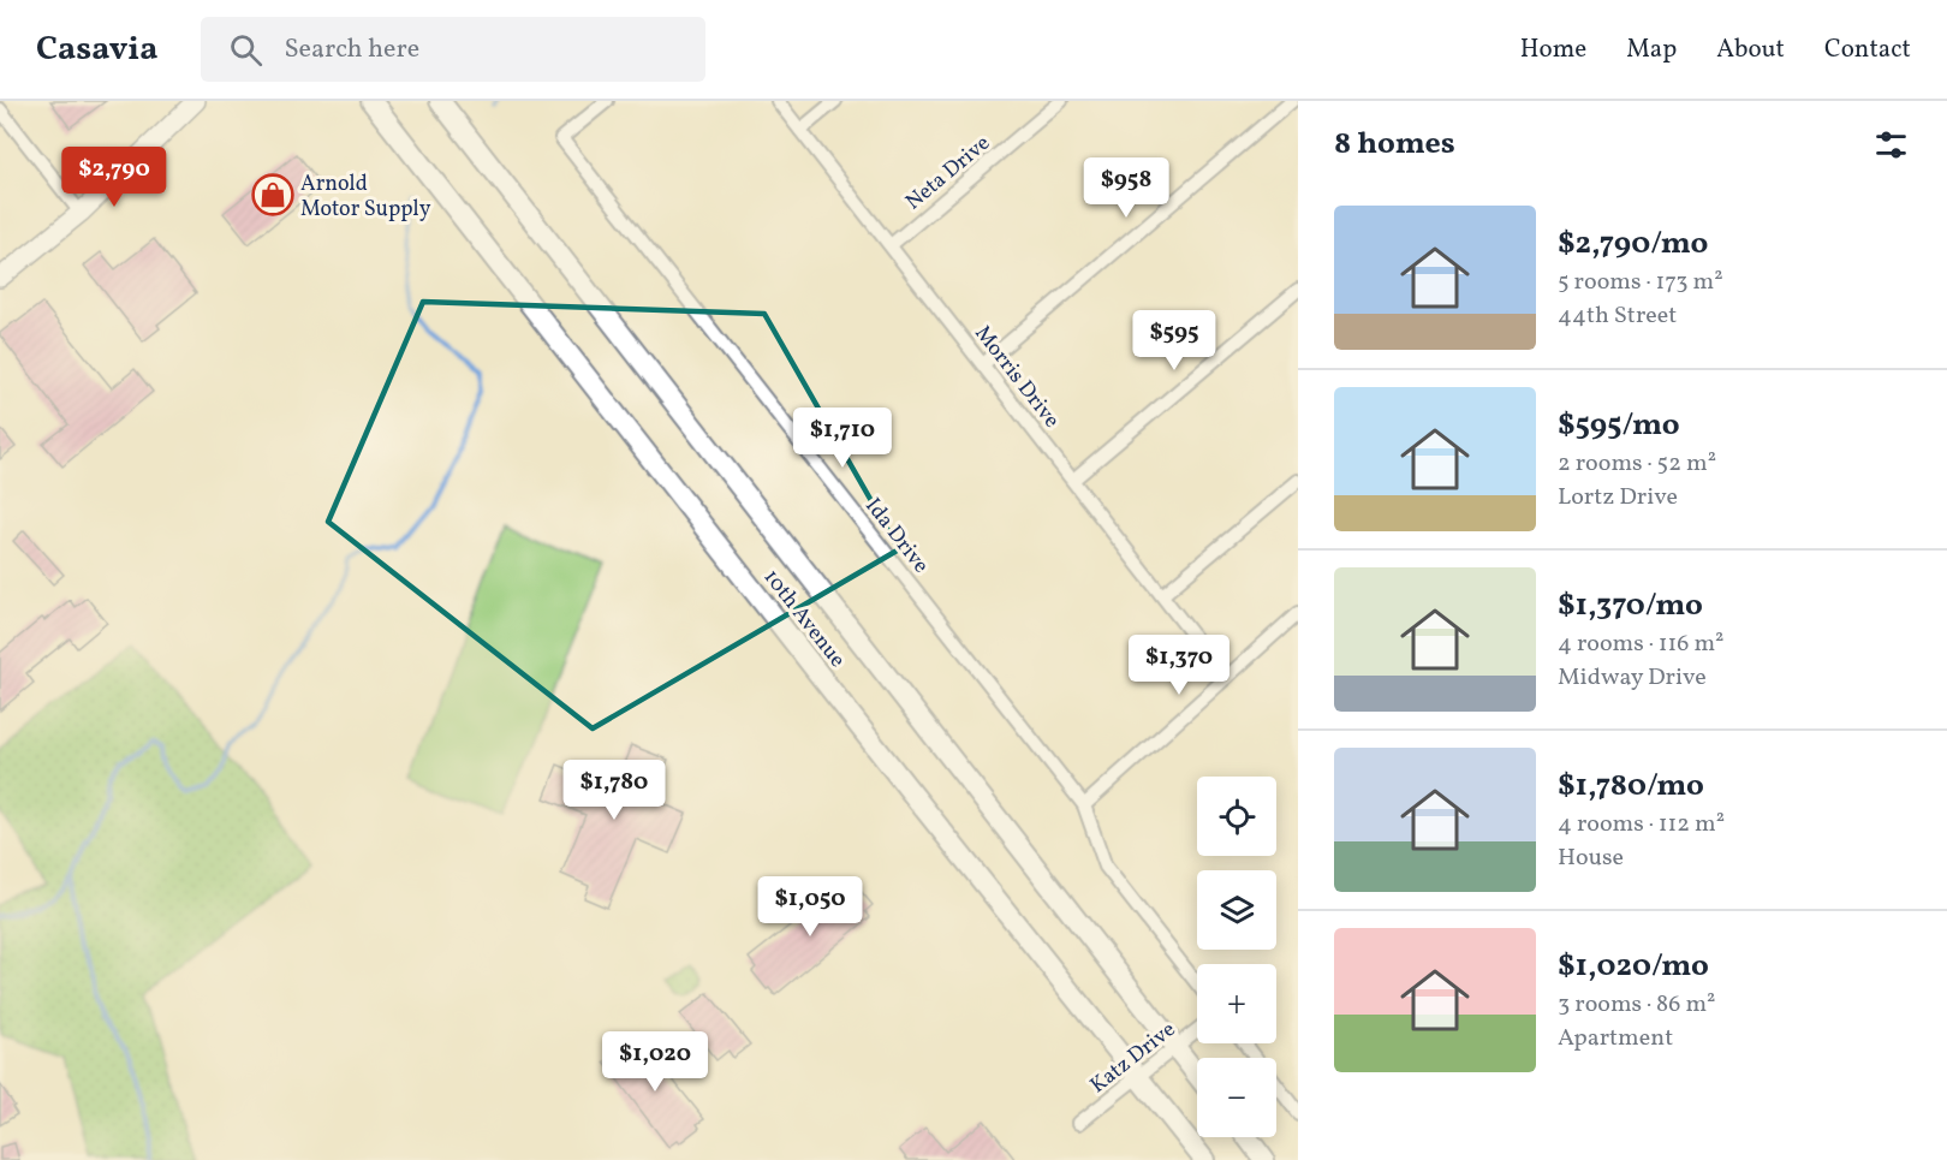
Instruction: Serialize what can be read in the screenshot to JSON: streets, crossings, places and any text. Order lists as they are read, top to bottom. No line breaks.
{"streets":{"main road":["10th Avenue"],"street":["Neta Drive","Morris Drive","Ida Drive","Katz Drive"]},"crossings":[["Neta Drive","Morris Drive"],["10th Avenue","Katz Drive"]],"places":{"shop":["Arnold Motor Supply"]},"page":{"header":"Casavia","search":"Search here","nav":["Home","Map","About","Contact"],"heading":"8 homes","price":["$2,790","$958","$595","$1,710","$1,370","$1,780","$1,050","$1,020"],"list":[{"name":"$2,790/mo","note":"5 rooms · 173 m² · 44th Street"},{"name":"$595/mo","note":"2 rooms · 52 m² · Lortz Drive"},{"name":"$1,370/mo","note":"4 rooms · 116 m² · Midway Drive"},{"name":"$1,780/mo","note":"4 rooms · 112 m² · House"},{"name":"$1,020/mo","note":"3 rooms · 86 m² · Apartment"}],"map_buttons":["+","−"]}}
